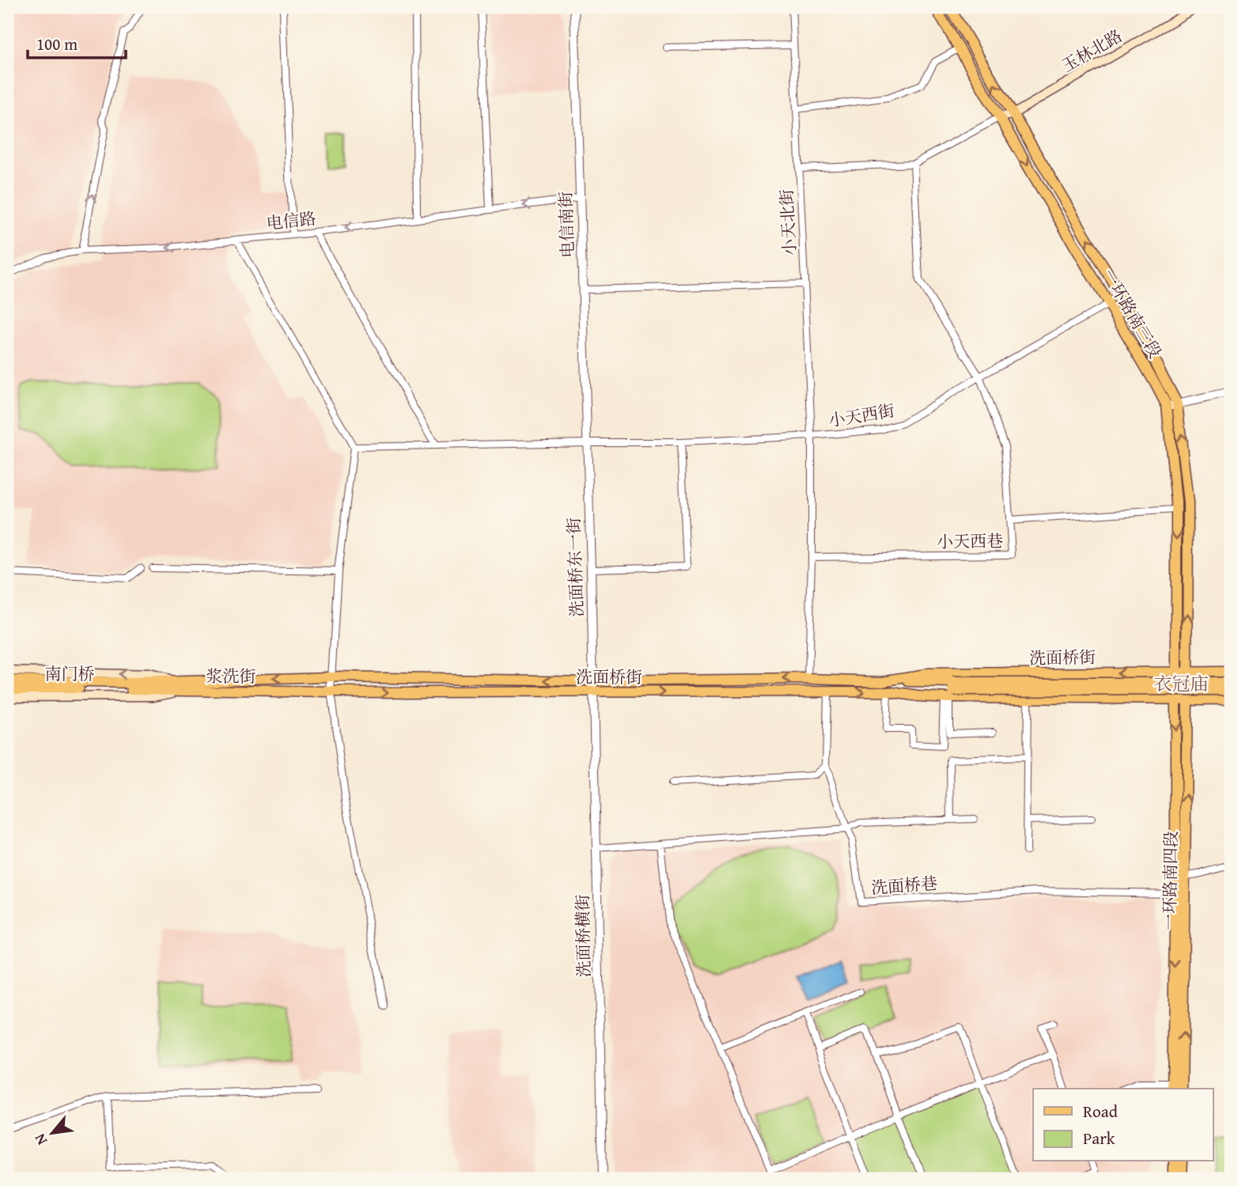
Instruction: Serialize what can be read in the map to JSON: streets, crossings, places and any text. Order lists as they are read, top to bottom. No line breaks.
{"streets":{"main road":["玉林北路","一环路南三段","洗面桥街","南门桥","浆洗街","一环路南四段"],"street":["电信路","小天北街","电信南街","小天西街","小天西巷","洗面桥东一街","洗面桥巷","洗面桥横街"]},"crossings":[["玉林北路","一环路南三段"],["电信路","电信南街"],["小天北街","小天西街"],["小天北街","小天西巷"],["小天北街","洗面桥街"],["电信南街","小天西街"],["电信南街","洗面桥东一街"],["一环路南三段","小天西街"],["一环路南三段","洗面桥街"],["一环路南三段","一环路南四段"],["小天西街","小天西巷"],["小天西街","洗面桥东一街"],["洗面桥东一街","洗面桥街"],["洗面桥东一街","洗面桥横街"],["洗面桥街","浆洗街"],["洗面桥街","一环路南四段"],["洗面桥街","洗面桥横街"],["南门桥","浆洗街"],["一环路南四段","洗面桥巷"]],"one_way":["电信路"],"districts":["衣冠庙"],"legend":["Road","Park"],"scale_bar":"100 m","north":"bottom left"}
